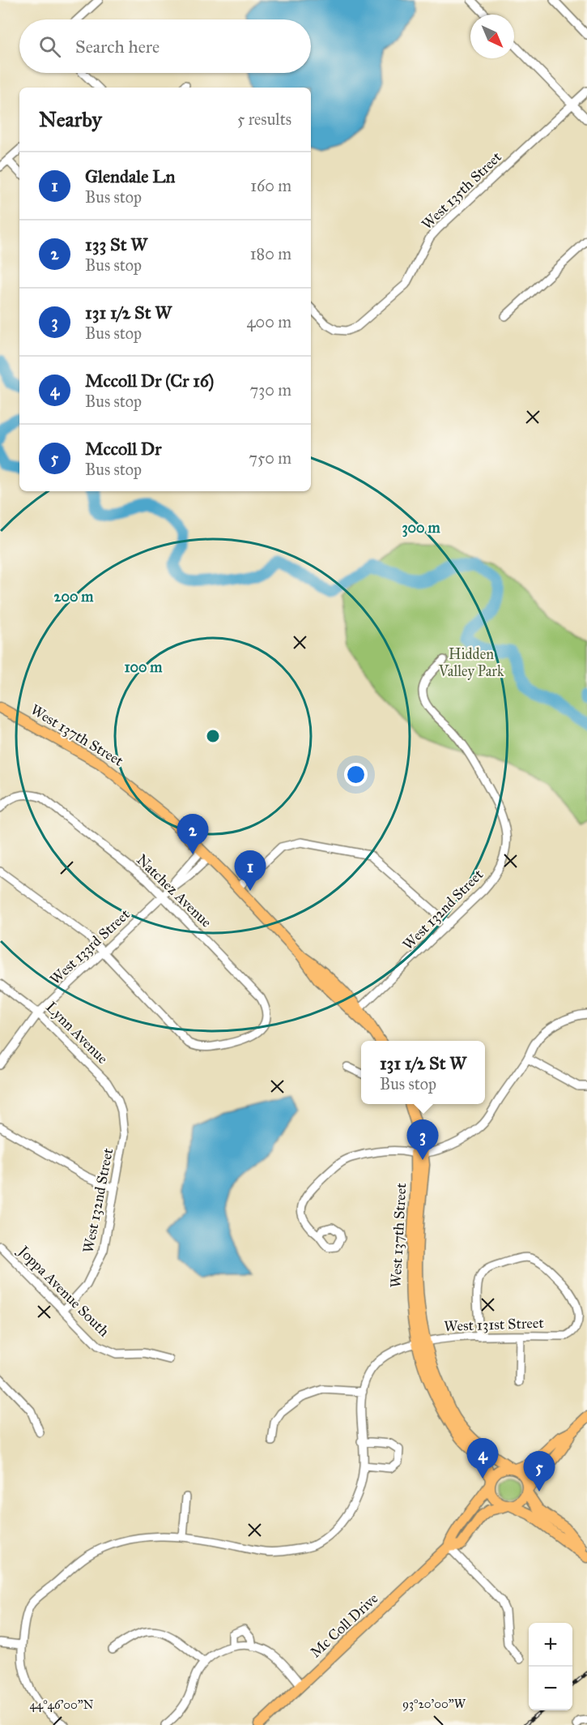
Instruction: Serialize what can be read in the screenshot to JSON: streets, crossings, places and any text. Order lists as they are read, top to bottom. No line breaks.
{"streets":{"main road":["West 137th Street","Mc Coll Drive"],"street":["West 135th Street","Natchez Avenue","West 132nd Street","West 133rd Street","Lynn Avenue","Joppa Avenue South","West 131st Street"]},"crossings":[["West 137th Street","West 132nd Street"],["West 137th Street","West 133rd Street"],["West 137th Street","West 131st Street"],["Natchez Avenue","West 133rd Street"],["West 132nd Street","Lynn Avenue"],["West 132nd Street","Joppa Avenue South"],["West 133rd Street","Lynn Avenue"]],"parks":["Hidden Valley Park"],"north":"bottom right","page":{"search":"Search here","heading":["Nearby","5 results"],"list":[{"mark":"1","name":"Glendale Ln","note":"Bus stop","value":"160 m"},{"mark":"2","name":"133 St W","note":"Bus stop","value":"180 m"},{"mark":"3","name":"131 1/2 St W","note":"Bus stop","value":"400 m"},{"mark":"4","name":"Mccoll Dr (Cr 16)","note":"Bus stop","value":"730 m"},{"mark":"5","name":"Mccoll Dr","note":"Bus stop","value":"750 m"}],"pins":["2","1","3","4","5"],"popup":["131 1/2 St W","Bus stop"],"map_buttons":["+","−"]},"coordinates":["93°20'00\"W","44°46'00\"N"],"rings":["300 m","200 m","100 m"]}
